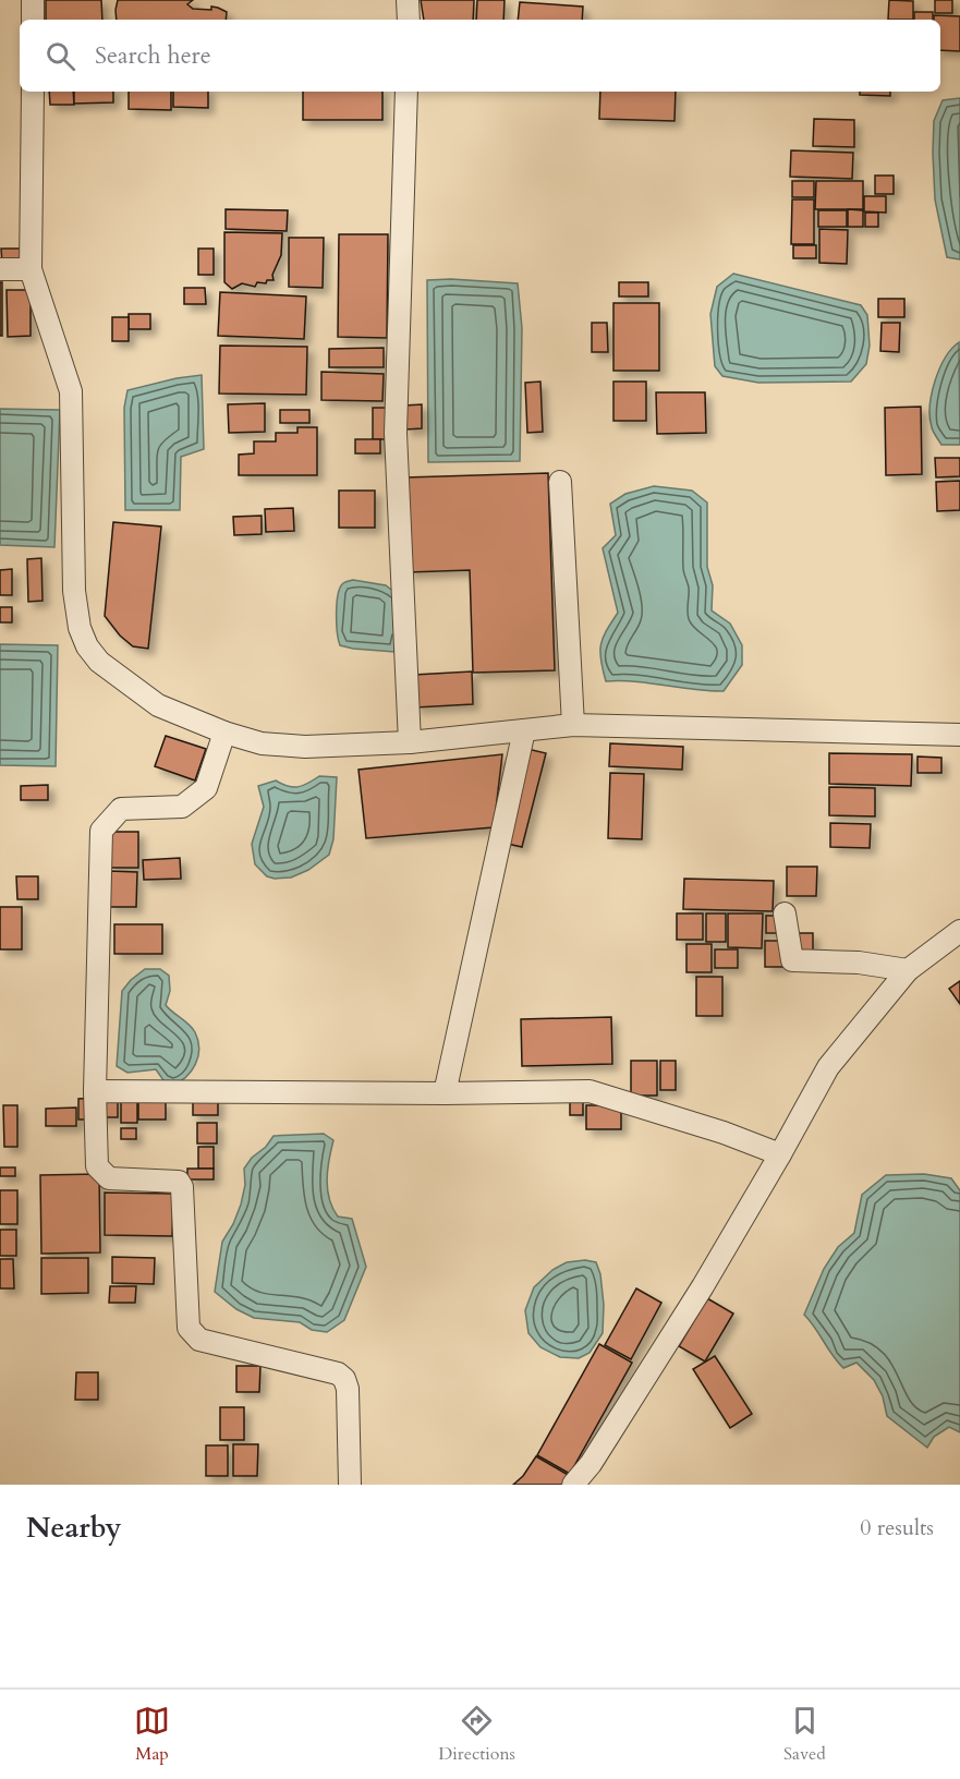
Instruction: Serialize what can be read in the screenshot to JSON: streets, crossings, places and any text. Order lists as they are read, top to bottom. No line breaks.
{"page":{"search":"Search here","heading":["Nearby","0 results"],"nav":["Map","Directions","Saved"]}}
